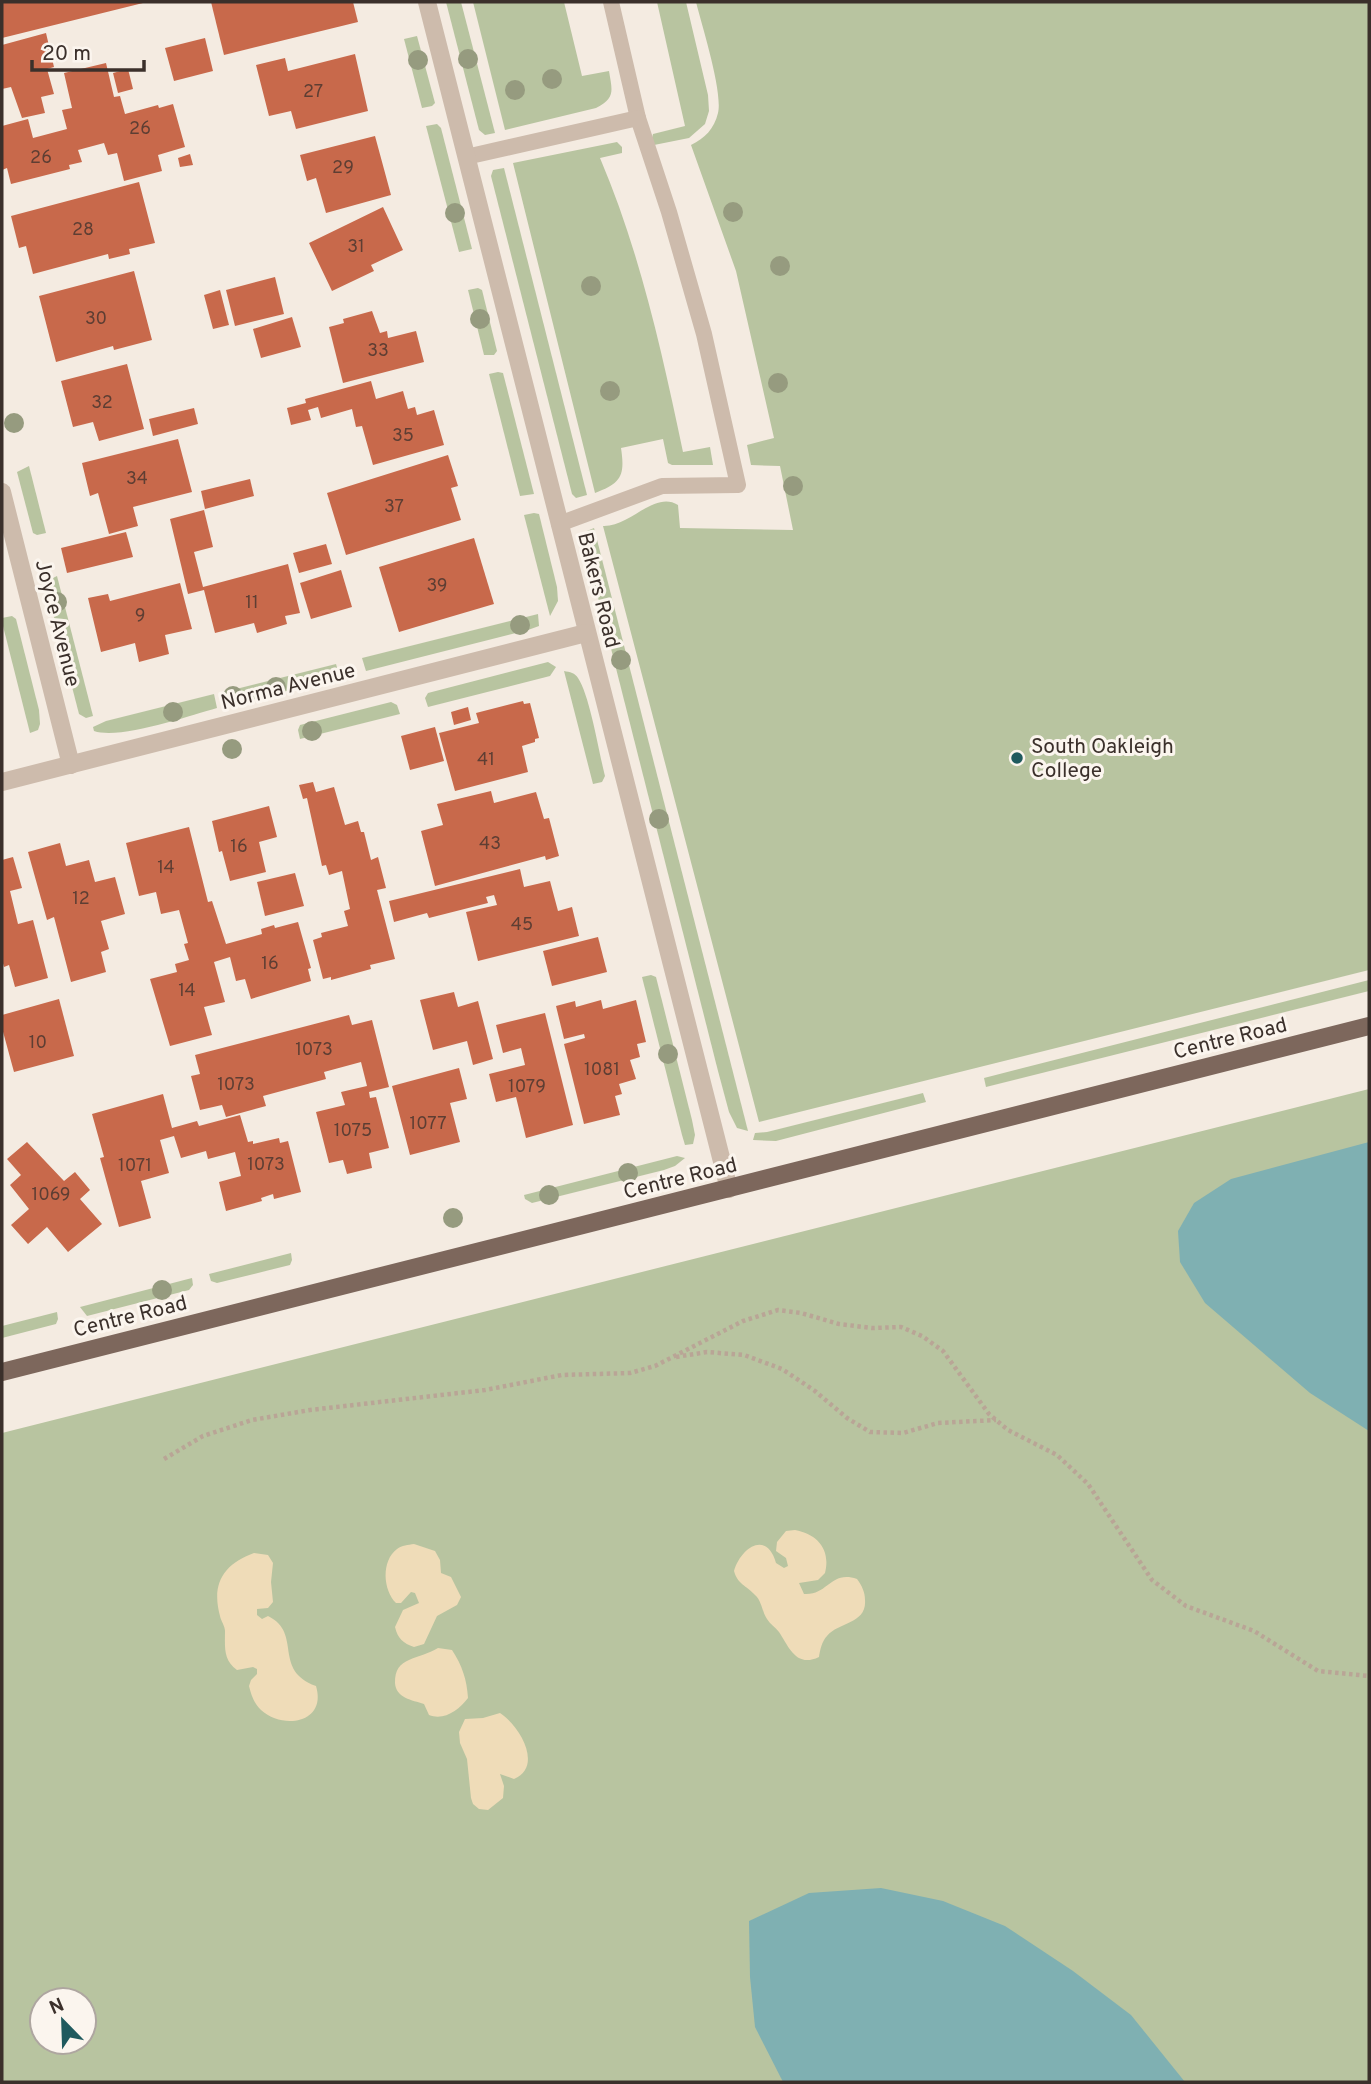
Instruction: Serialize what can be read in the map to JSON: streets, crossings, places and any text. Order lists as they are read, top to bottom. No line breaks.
{"streets":{"main road":["Centre Road"],"street":["Bakers Road","Joyce Avenue","Norma Avenue"]},"crossings":[["Bakers Road","Norma Avenue"],["Bakers Road","Centre Road"],["Joyce Avenue","Norma Avenue"]],"places":["South Oakleigh College"],"house_numbers":["27","26","26","29","28","31","30","33","32","35","34","37","39","11","9","41","43","16","14","12","45","16","14","10","1073","1081","1073","1079","1077","1075","1073","1071","1069"],"scale_bar":"20 m","north":"top left"}
